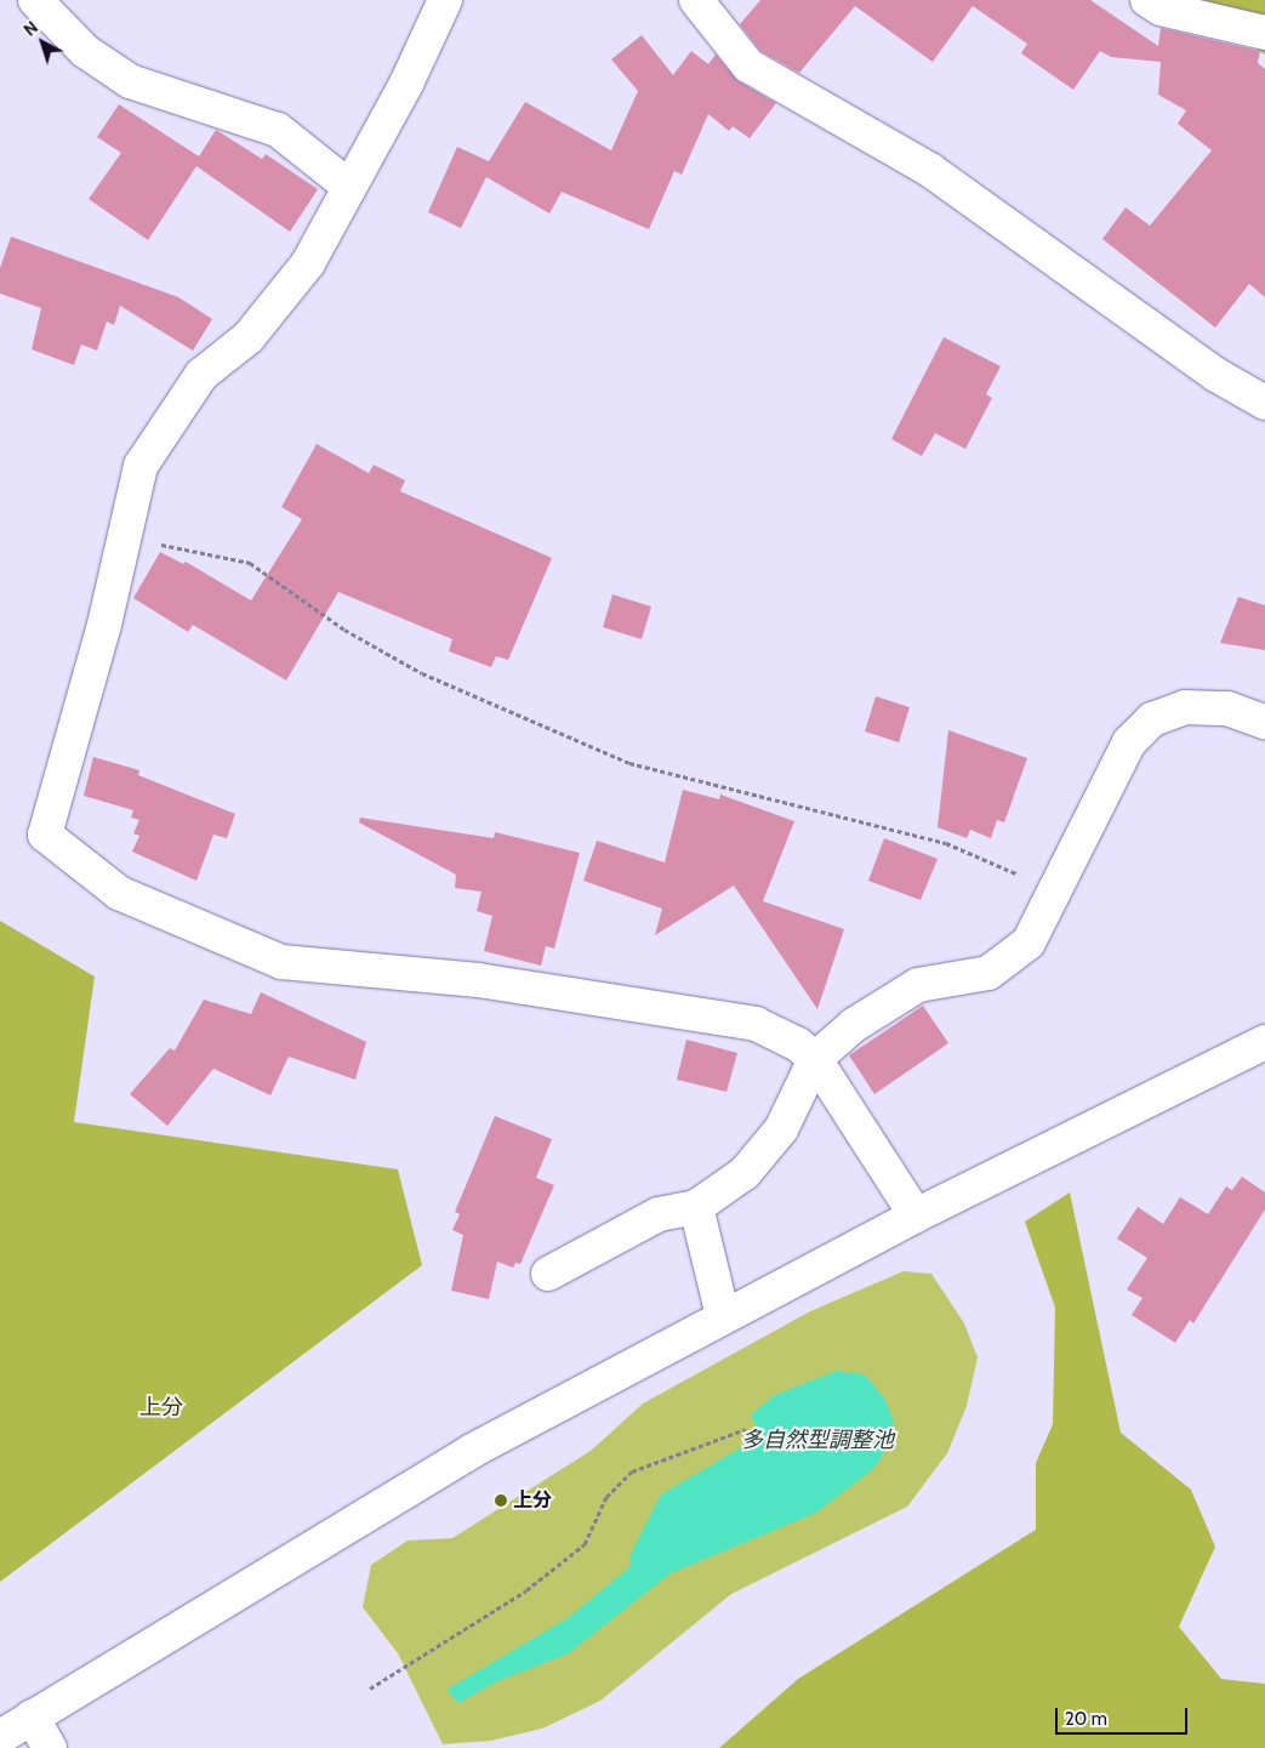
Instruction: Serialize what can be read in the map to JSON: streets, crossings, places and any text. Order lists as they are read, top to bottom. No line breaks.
{"districts":["上分"],"water":["多自然型調整池"],"places":["上分"],"scale_bar":"20 m","north":"top left"}
